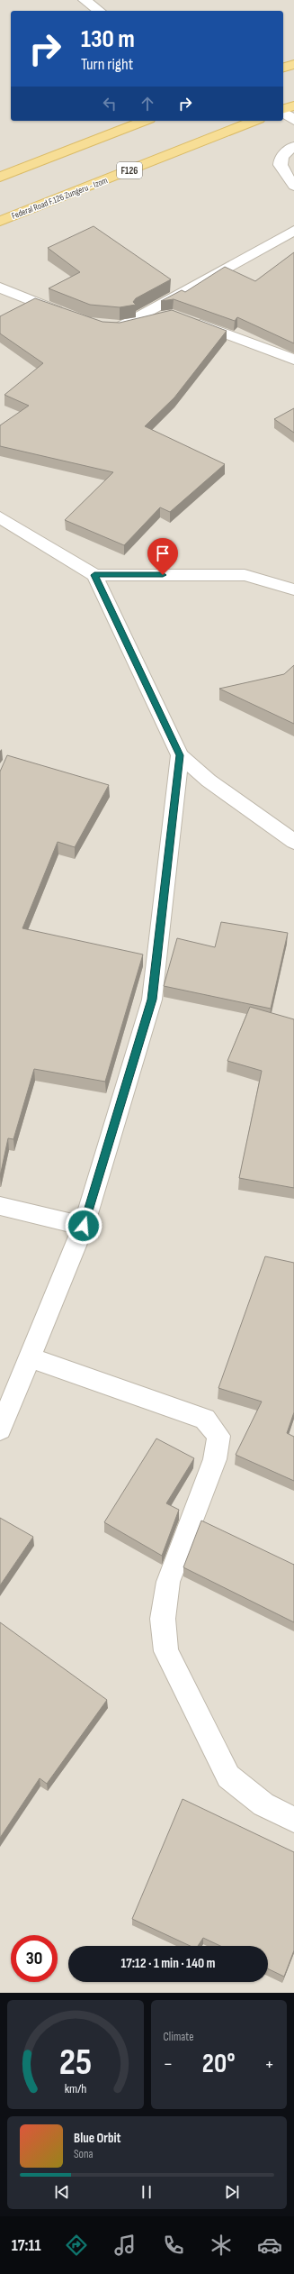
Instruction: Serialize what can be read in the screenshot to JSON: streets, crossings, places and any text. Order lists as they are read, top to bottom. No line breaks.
{"streets":{"main road":["F126","Federal Road F.126 Zungeru - Izom"]},"page":{"turn":["130 m","Turn right"],"limit":"30","trip":"17:12 · 1 min · 140 m","tile":"Climate","heat":["−","20°","+"],"song":["Blue Orbit","Sona"],"tabs":"17:11","gauge":["25","km/h"]}}
